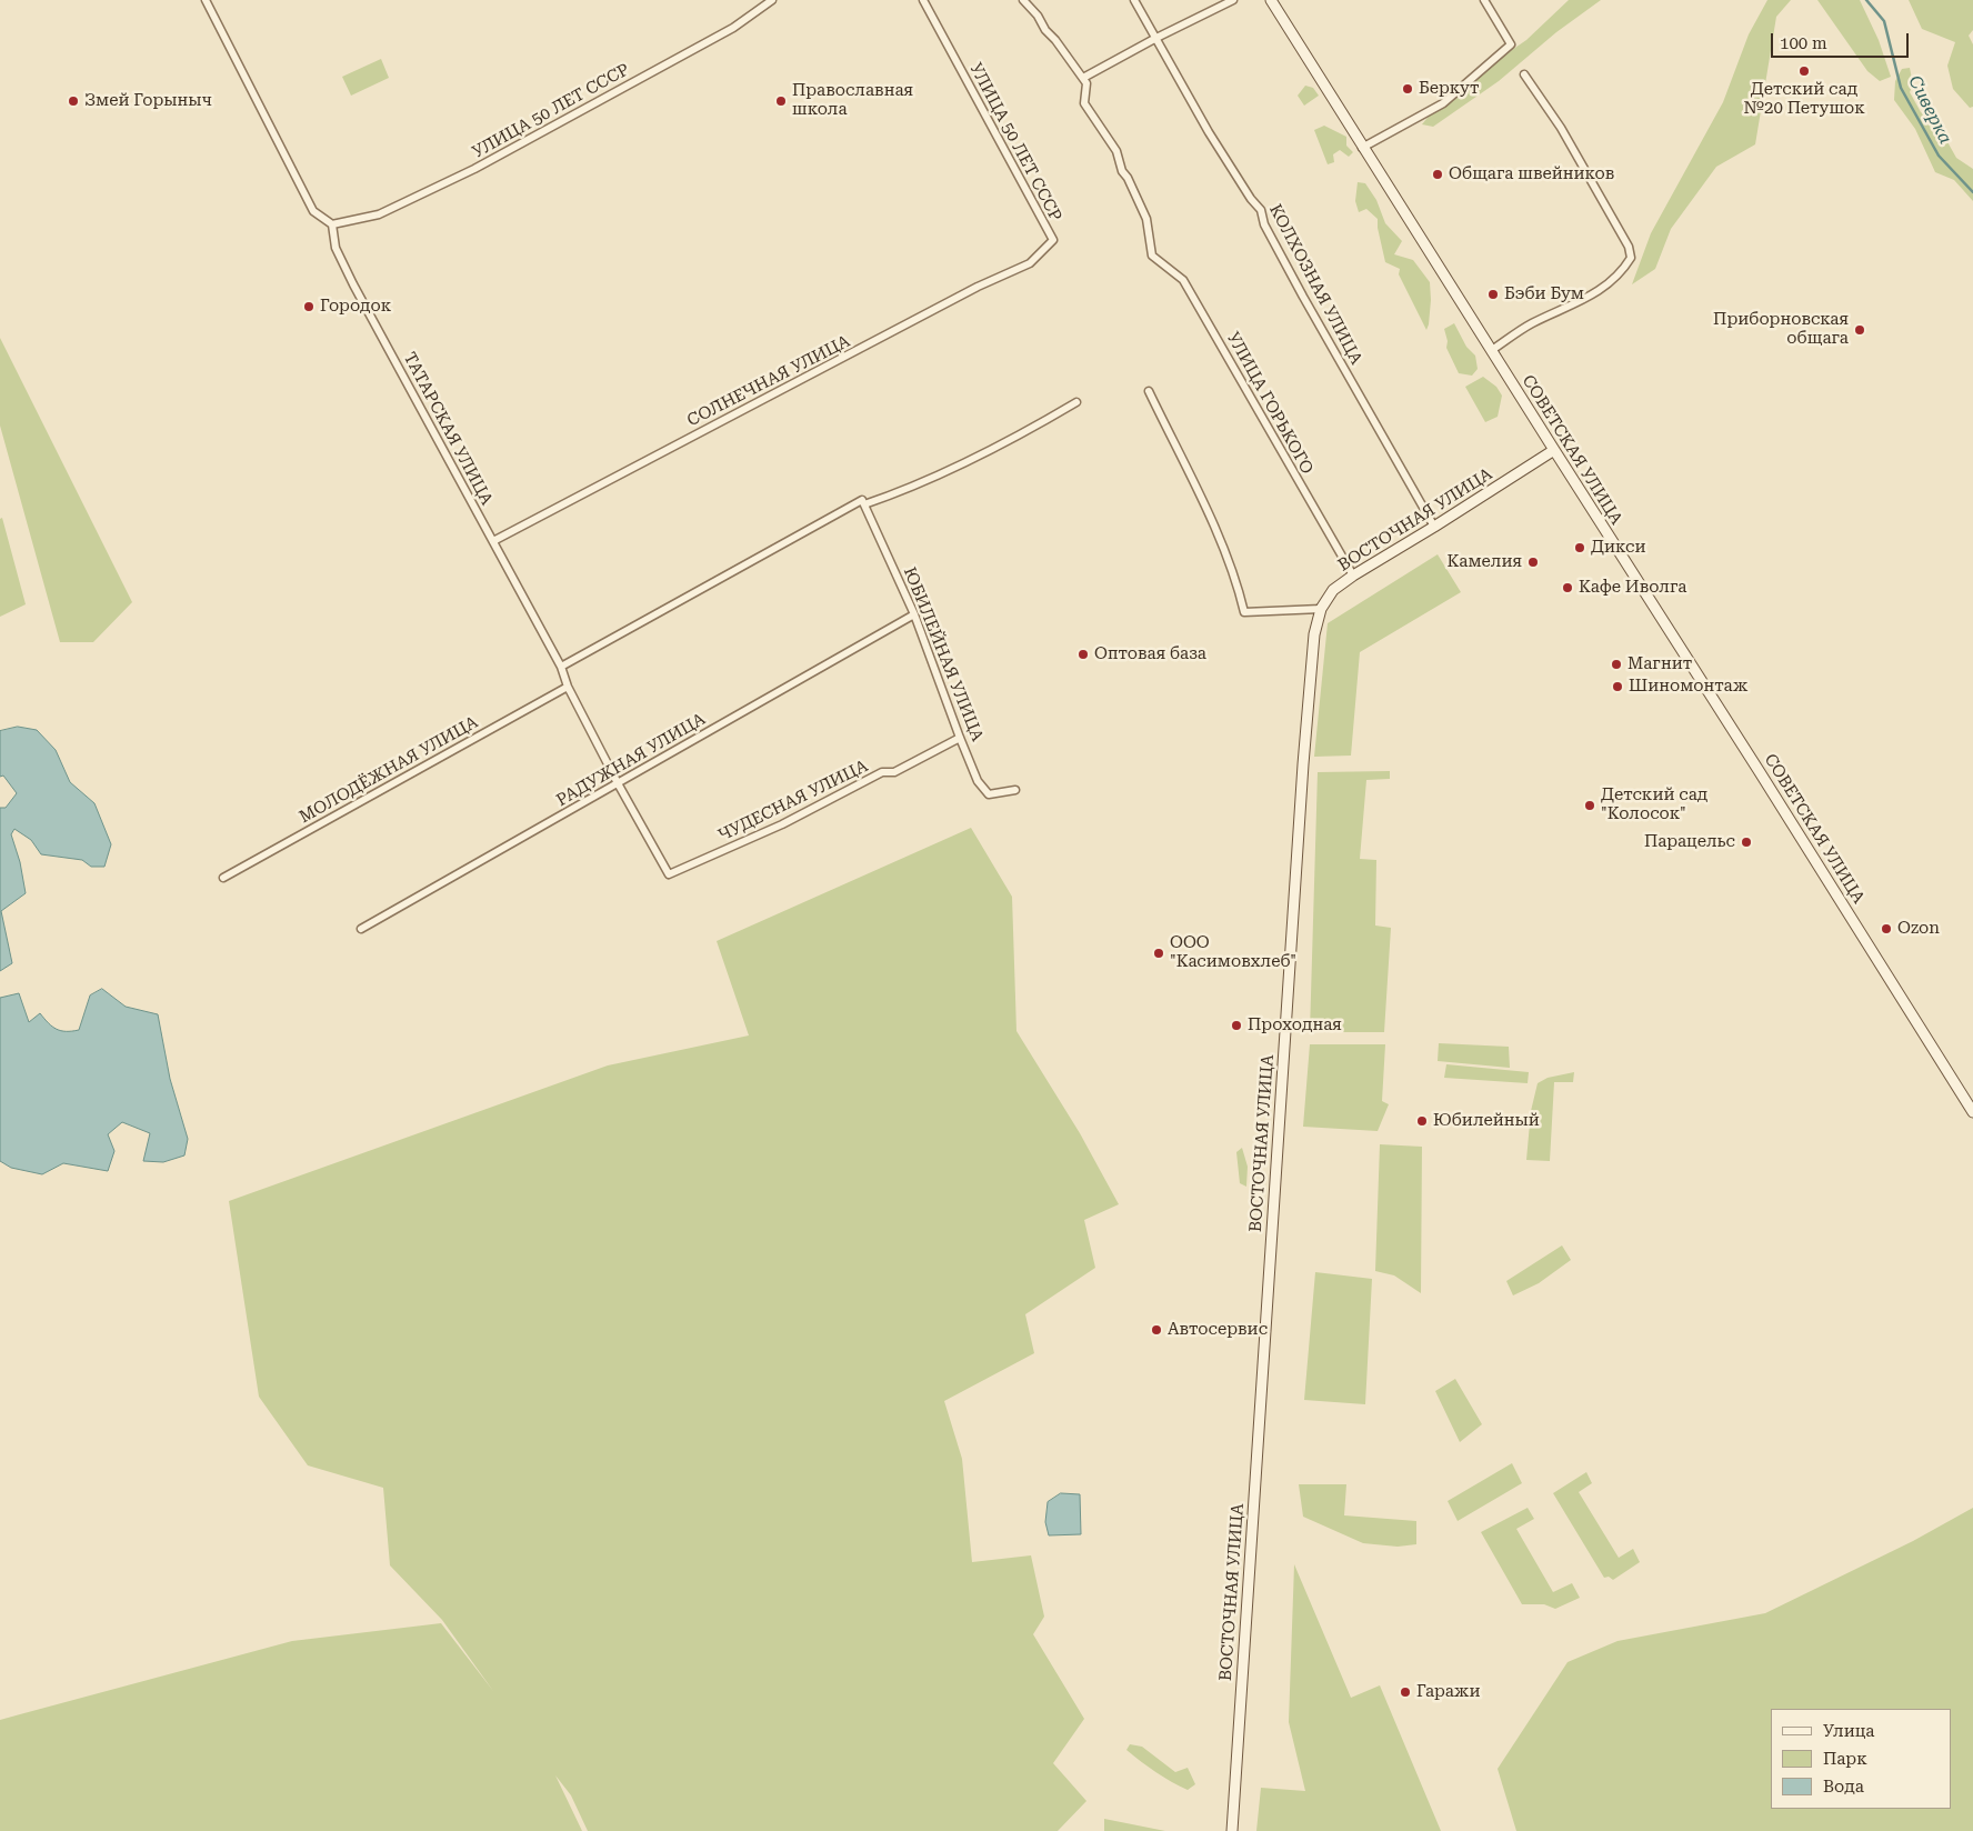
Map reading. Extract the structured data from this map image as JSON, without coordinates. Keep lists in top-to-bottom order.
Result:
{
  "streets": {
    "main road": ["СОВЕТСКАЯ УЛИЦА", "ВОСТОЧНАЯ УЛИЦА"],
    "street": [
      "УЛИЦА 50 ЛЕТ СССР",
      "КОЛХОЗНАЯ УЛИЦА",
      "СОЛНЕЧНАЯ УЛИЦА",
      "УЛИЦА ГОРЬКОГО",
      "ТАТАРСКАЯ УЛИЦА",
      "ЮБИЛЕЙНАЯ УЛИЦА",
      "РАДУЖНАЯ УЛИЦА",
      "МОЛОДЁЖНАЯ УЛИЦА",
      "ЧУДЕСНАЯ УЛИЦА"
    ]
  },
  "crossings": [
    ["УЛИЦА 50 ЛЕТ СССР", "СОЛНЕЧНАЯ УЛИЦА"],
    ["УЛИЦА 50 ЛЕТ СССР", "ТАТАРСКАЯ УЛИЦА"],
    ["КОЛХОЗНАЯ УЛИЦА", "ВОСТОЧНАЯ УЛИЦА"],
    ["СОЛНЕЧНАЯ УЛИЦА", "ТАТАРСКАЯ УЛИЦА"],
    ["УЛИЦА ГОРЬКОГО", "ВОСТОЧНАЯ УЛИЦА"],
    ["ТАТАРСКАЯ УЛИЦА", "РАДУЖНАЯ УЛИЦА"],
    ["ТАТАРСКАЯ УЛИЦА", "МОЛОДЁЖНАЯ УЛИЦА"],
    ["ТАТАРСКАЯ УЛИЦА", "ЧУДЕСНАЯ УЛИЦА"],
    ["СОВЕТСКАЯ УЛИЦА", "ВОСТОЧНАЯ УЛИЦА"],
    ["ЮБИЛЕЙНАЯ УЛИЦА", "РАДУЖНАЯ УЛИЦА"],
    ["ЮБИЛЕЙНАЯ УЛИЦА", "ЧУДЕСНАЯ УЛИЦА"]
  ],
  "water": ["Сиверка"],
  "places": [
    "Детский сад №20 Петушок",
    "Беркут",
    "Змей Горыныч",
    "Православная школа",
    "Общага швейников",
    "Бэби Бум",
    "Городок",
    "Приборновская общага",
    "Дикси",
    "Камелия",
    "Кафе Иволга",
    "Оптовая база",
    "Магнит",
    "Шиномонтаж",
    "Детский сад \"Колосок\"",
    "Парацельс",
    "Ozon",
    "ООО \"Касимовхлеб\"",
    "Проходная",
    "Юбилейный",
    "Автосервис",
    "Гаражи"
  ],
  "legend": ["Улица", "Парк", "Вода"],
  "scale_bar": "100 m"
}
